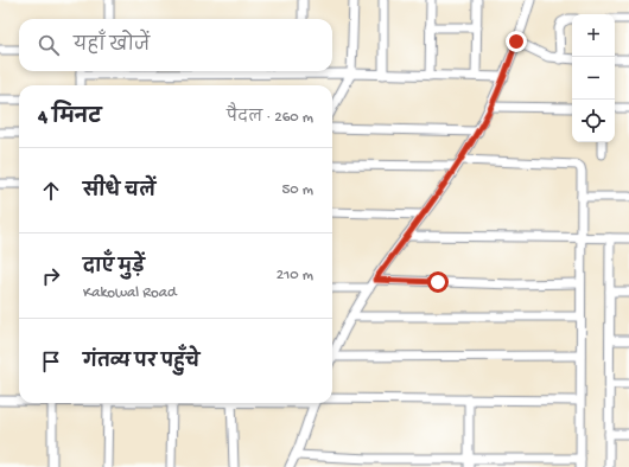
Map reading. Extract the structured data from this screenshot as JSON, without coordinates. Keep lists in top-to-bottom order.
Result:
{
  "page": {
    "map_buttons": ["+", "−"],
    "search": "यहाँ खोजें",
    "heading": ["4 मिनट", "पैदल · 260 m"],
    "list": [
      ["सीधे चलें", "50 m"],
      ["दाएँ मुड़ें", "Kakowal Road", "210 m"],
      "गंतव्य पर पहुँचे"
    ]
  }
}
